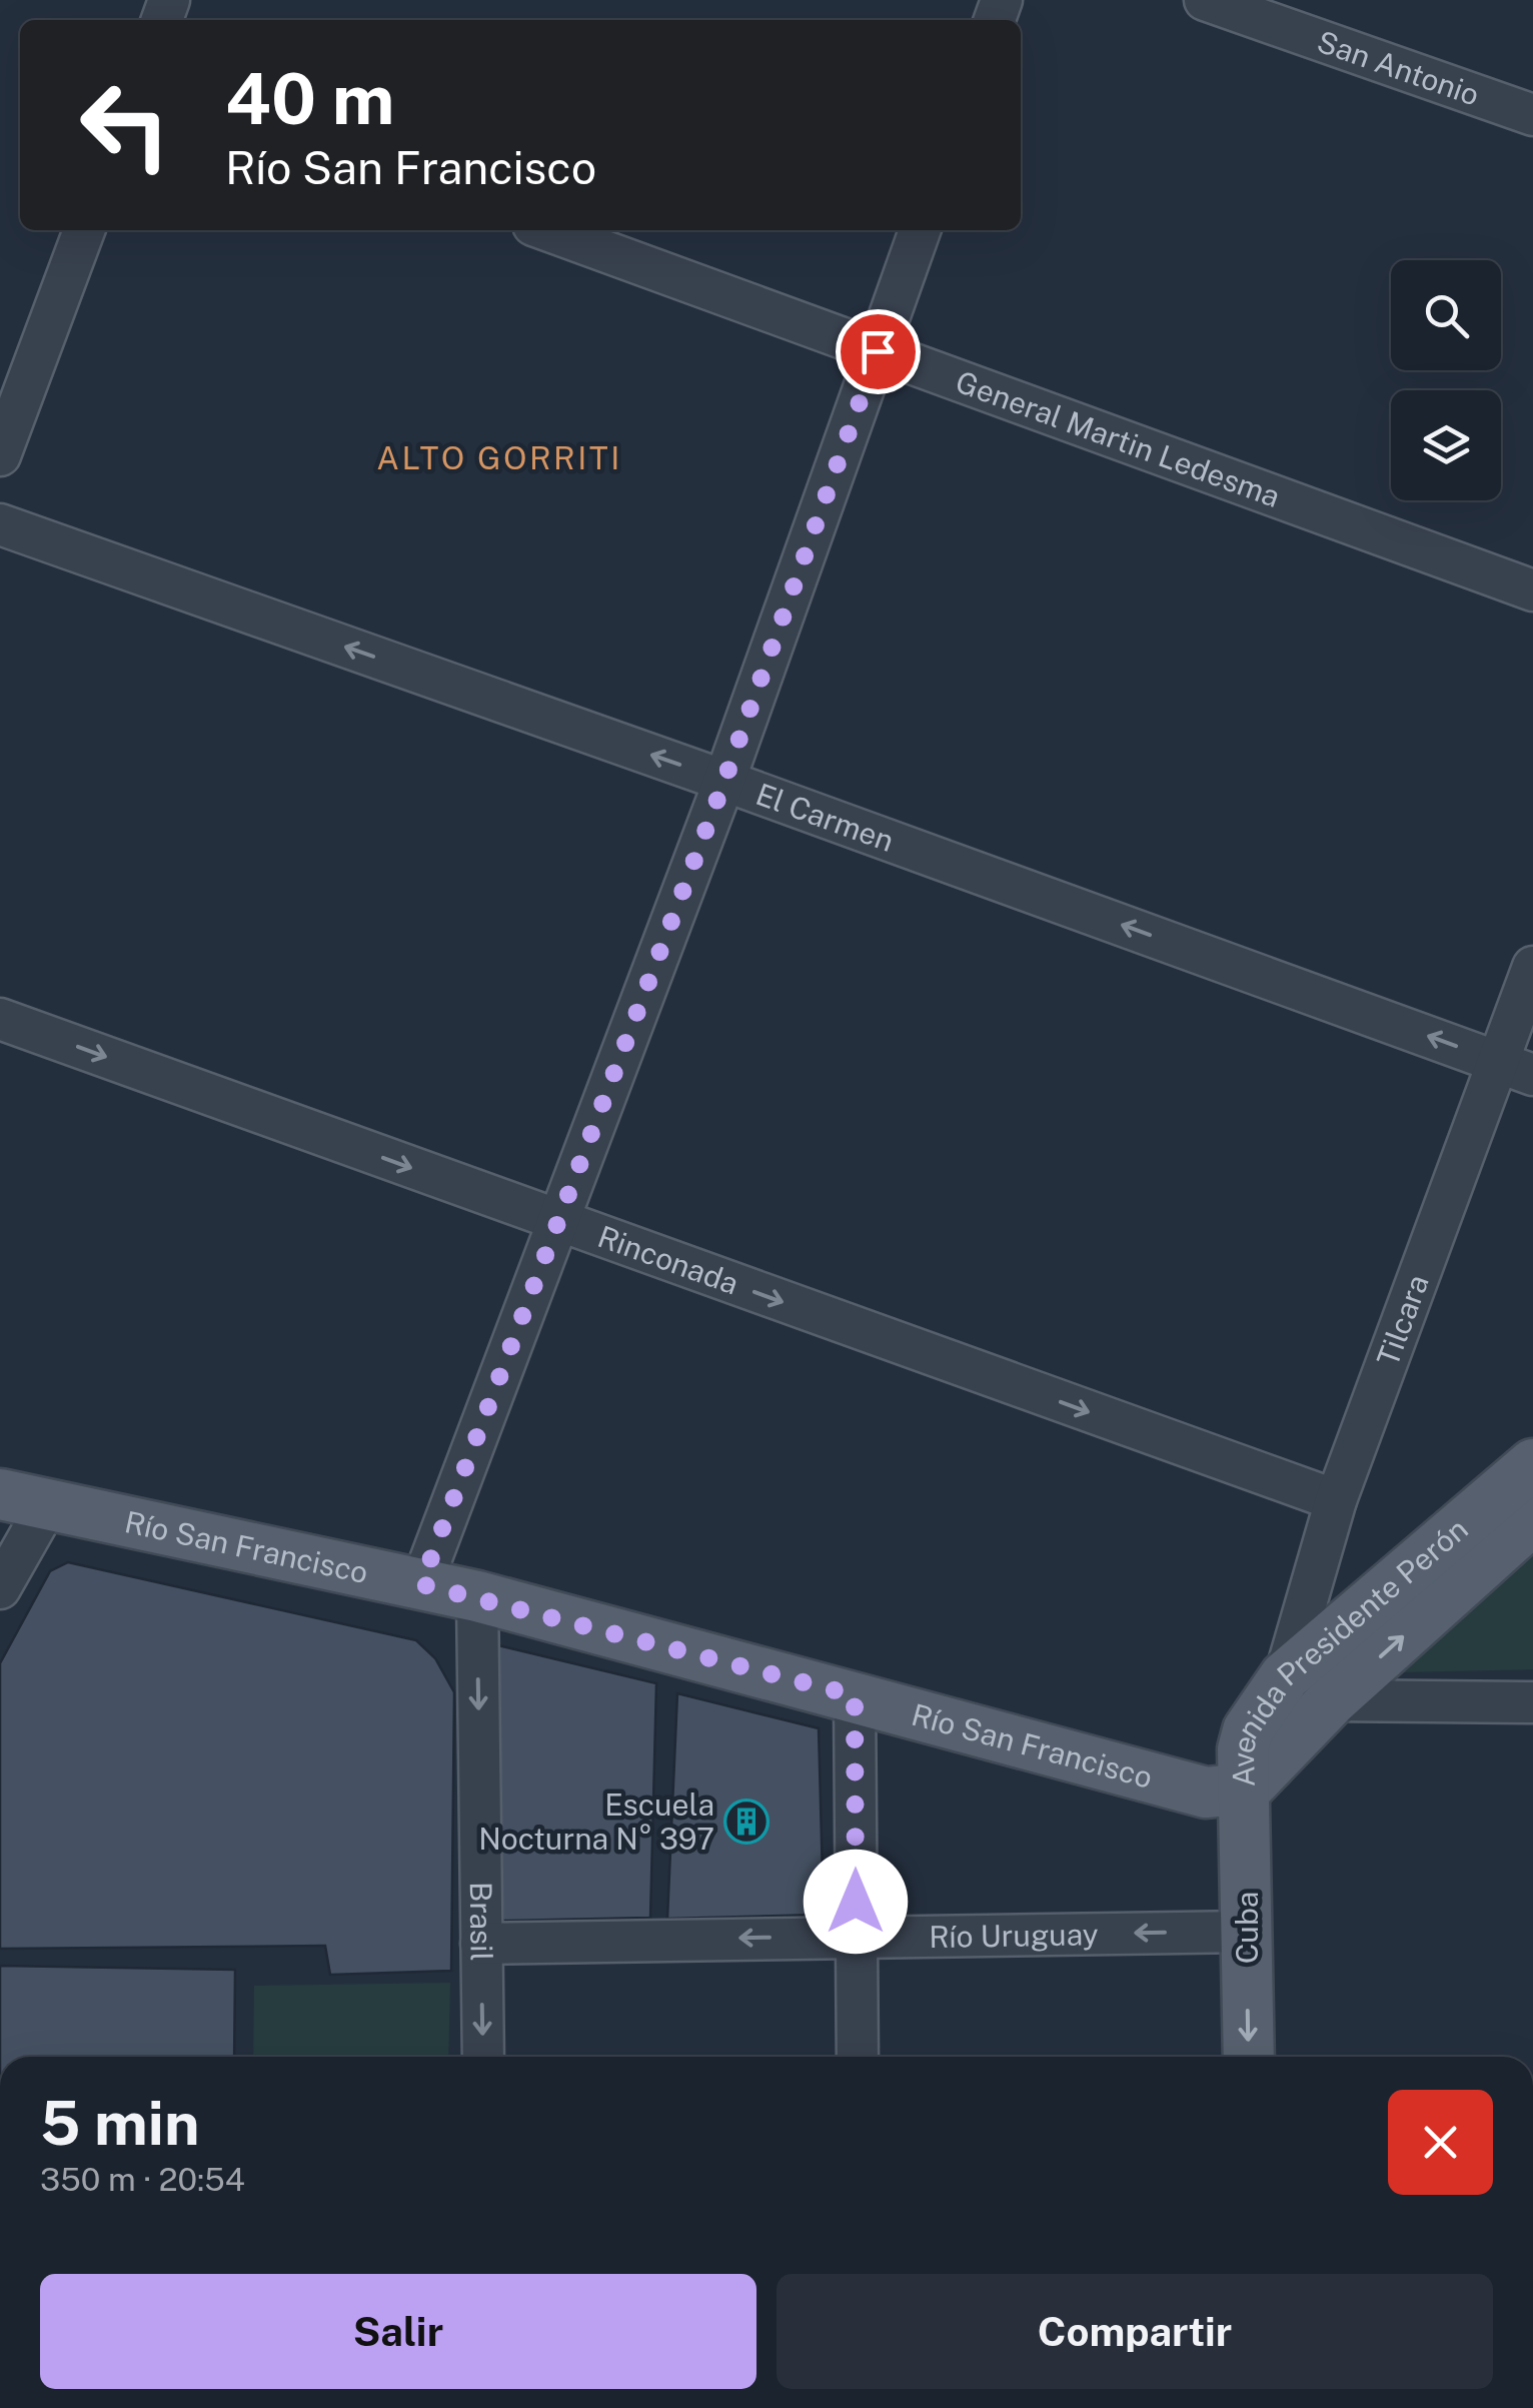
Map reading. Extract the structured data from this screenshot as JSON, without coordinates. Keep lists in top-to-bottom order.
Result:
{
  "streets": {
    "main road": ["Río San Francisco", "Avenida Presidente Perón", "Cuba"],
    "street": [
      "San Antonio",
      "General Martin Ledesma",
      "El Carmen",
      "Rinconada",
      "Tilcara",
      "Brasil",
      "Río Uruguay"
    ]
  },
  "crossings": [
    ["El Carmen", "Tilcara"],
    ["Rinconada", "Tilcara"],
    ["Tilcara", "Avenida Presidente Perón"],
    ["Río San Francisco", "Avenida Presidente Perón"],
    ["Río San Francisco", "Brasil"],
    ["Río San Francisco", "Cuba"],
    ["Avenida Presidente Perón", "Cuba"],
    ["Brasil", "Río Uruguay"],
    ["Cuba", "Río Uruguay"]
  ],
  "one_way": [
    "El Carmen",
    "Rinconada",
    "Brasil",
    "Cuba",
    "Río Uruguay"
  ],
  "districts": ["ALTO GORRITI"],
  "places": {
    "building": ["Escuela Nocturna N° 397"]
  },
  "page": {
    "turn": ["40 m", "Río San Francisco"],
    "heading": ["5 min", "350 m · 20:54"],
    "buttons": ["Salir", "Compartir"]
  }
}
